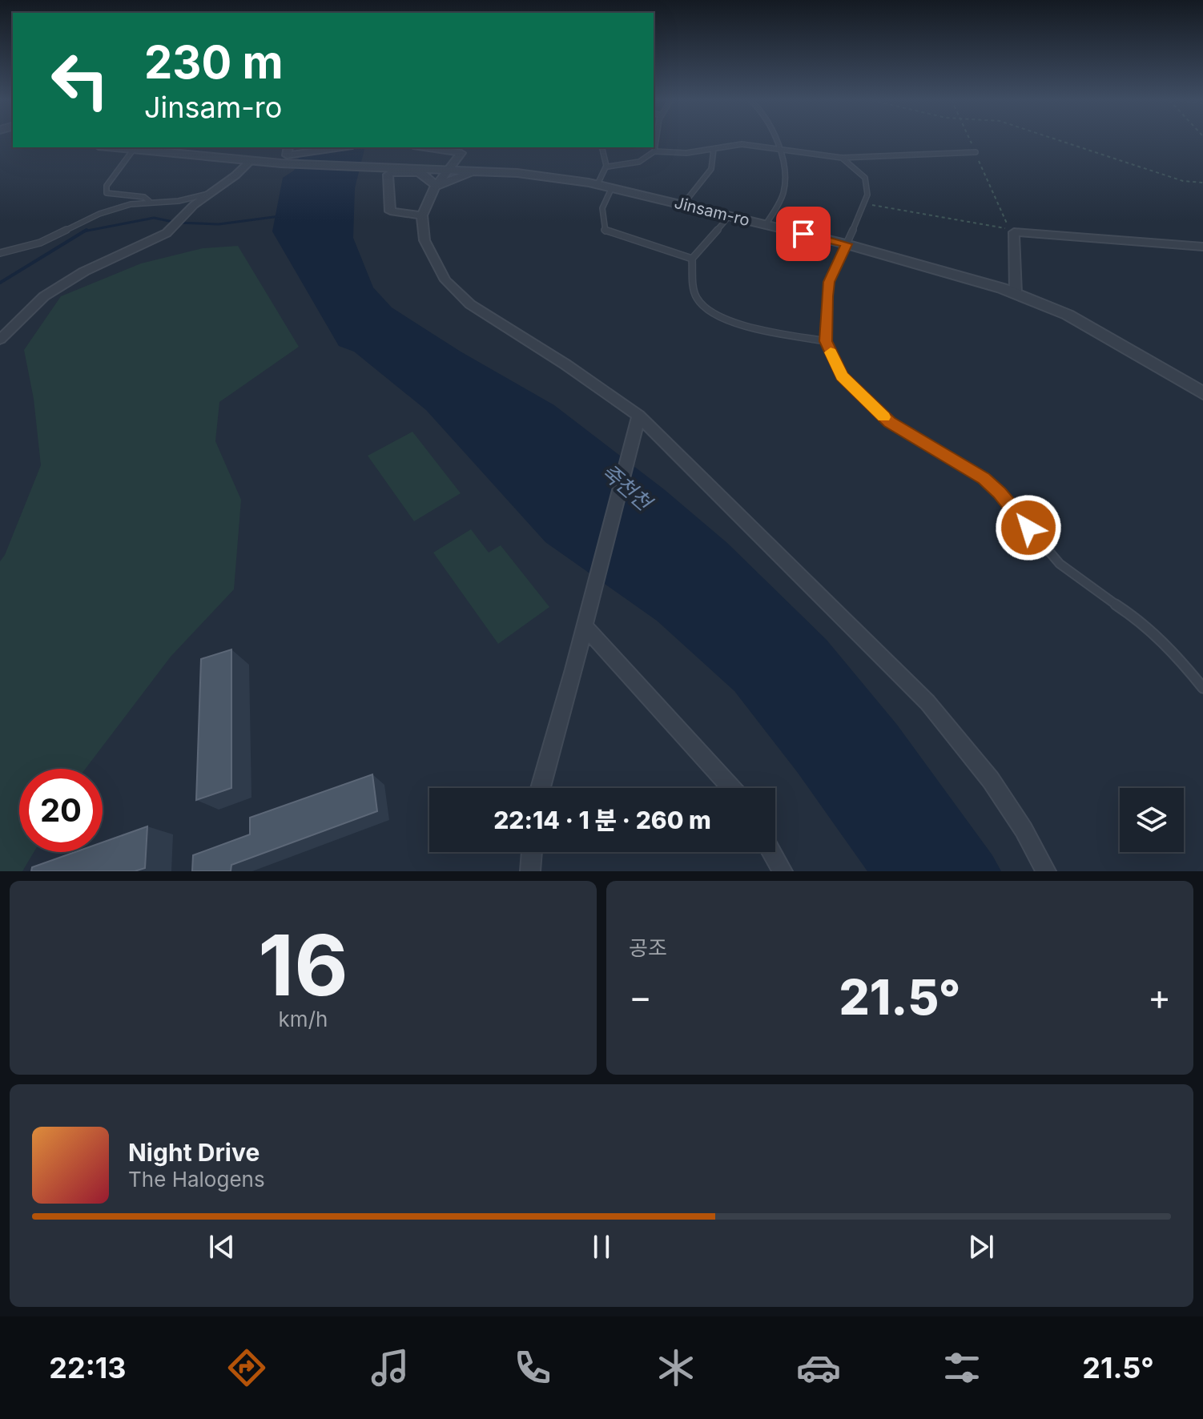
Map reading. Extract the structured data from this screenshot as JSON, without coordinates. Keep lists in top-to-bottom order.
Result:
{
  "streets": {
    "street": ["Jinsam-ro"]
  },
  "water": ["죽천천"],
  "page": {
    "turn": ["230 m", "Jinsam-ro"],
    "limit": "20",
    "trip": "22:14 · 1 분 · 260 m",
    "tile": [
      ["16", "km/h"],
      "공조"
    ],
    "heat": ["−", "21.5°", "+"],
    "song": ["Night Drive", "The Halogens"],
    "tabs": ["22:13", "21.5°"]
  }
}
